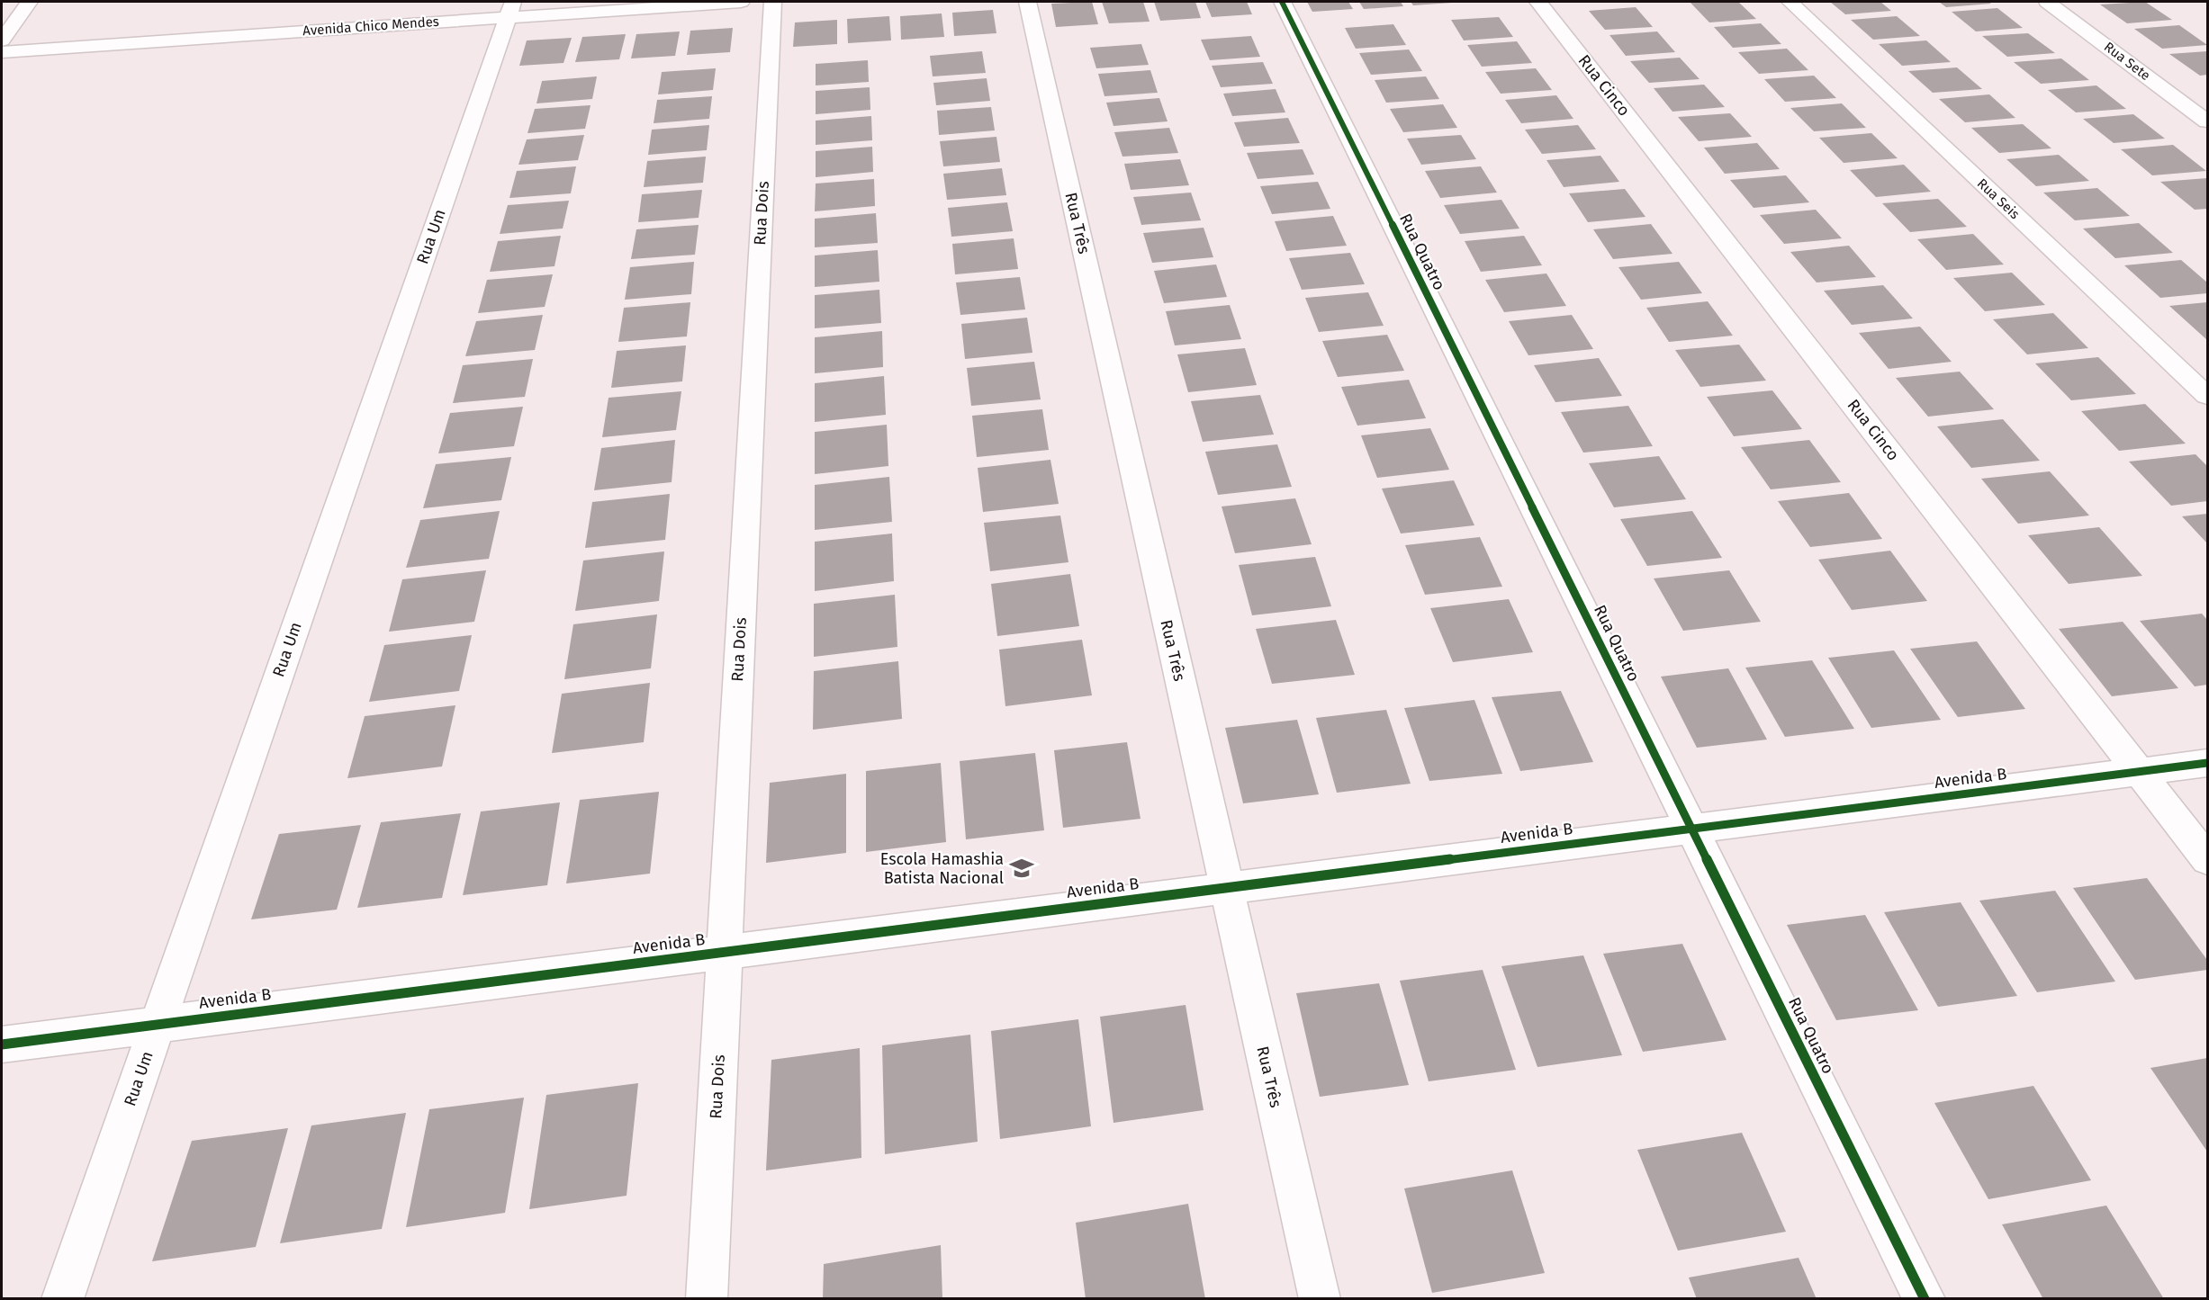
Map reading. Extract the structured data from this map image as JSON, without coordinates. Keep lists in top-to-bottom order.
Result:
{
  "streets": {
    "street": [
      "Avenida Chico Mendes",
      "Rua Sete",
      "Rua Cinco",
      "Rua Seis",
      "Rua Dois",
      "Rua Três",
      "Rua Um",
      "Rua Quatro",
      "Avenida B"
    ]
  },
  "crossings": [
    ["Avenida Chico Mendes", "Rua Um"],
    ["Rua Cinco", "Avenida B"],
    ["Rua Dois", "Avenida B"],
    ["Rua Três", "Avenida B"],
    ["Rua Um", "Avenida B"],
    ["Rua Quatro", "Avenida B"]
  ],
  "places": {
    "school or university": ["Escola Hamashia Batista Nacional"]
  }
}
